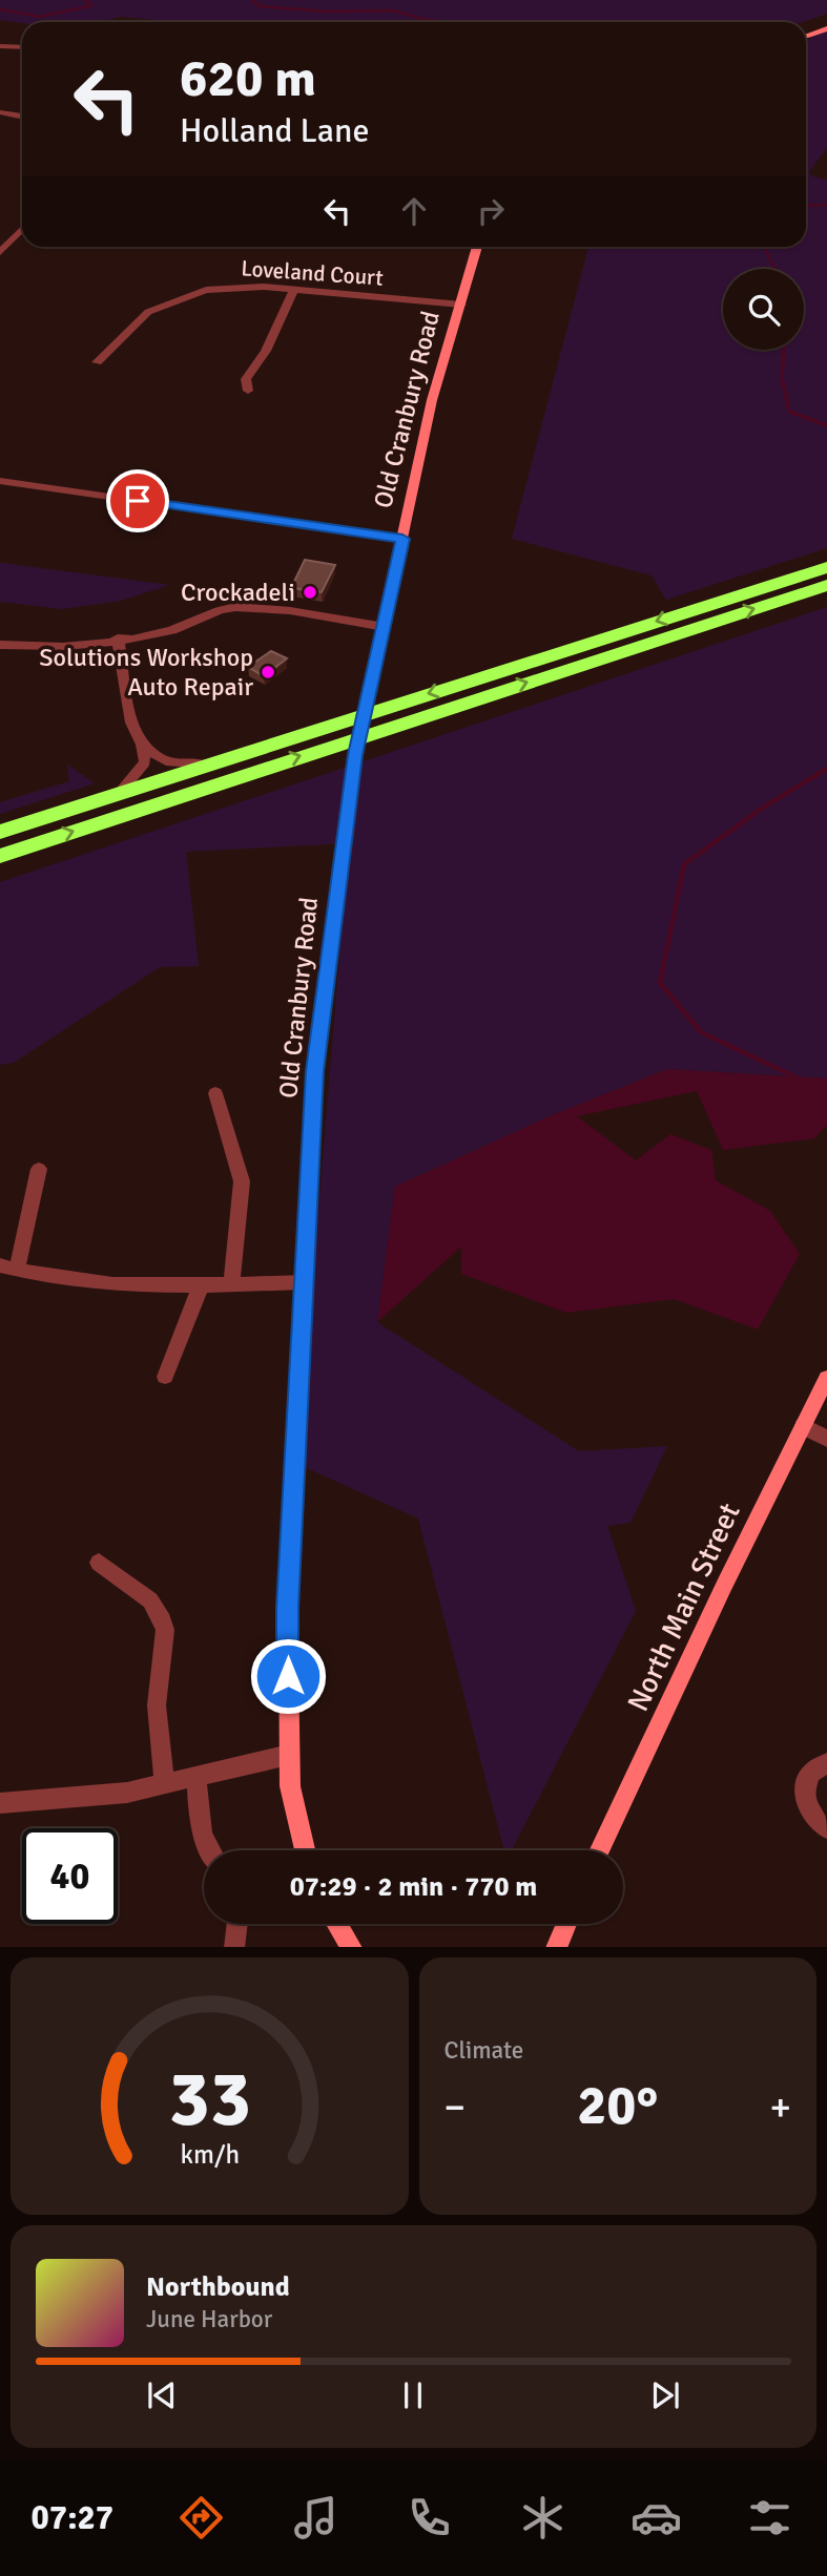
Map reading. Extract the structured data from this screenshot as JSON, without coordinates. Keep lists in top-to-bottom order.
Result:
{
  "streets": {
    "street": ["Loveland Court", "Old Cranbury Road", "North Main Street"]
  },
  "crossings": [
    ["Loveland Court", "Old Cranbury Road"]
  ],
  "places": ["Crockadeli", "Solutions Workshop Auto Repair"],
  "page": {
    "turn": ["620 m", "Holland Lane"],
    "limit": "40",
    "trip": "07:29 · 2 min · 770 m",
    "tile": "Climate",
    "heat": ["−", "20°", "+"],
    "song": ["Northbound", "June Harbor"],
    "tabs": "07:27",
    "gauge": ["33", "km/h"]
  }
}
